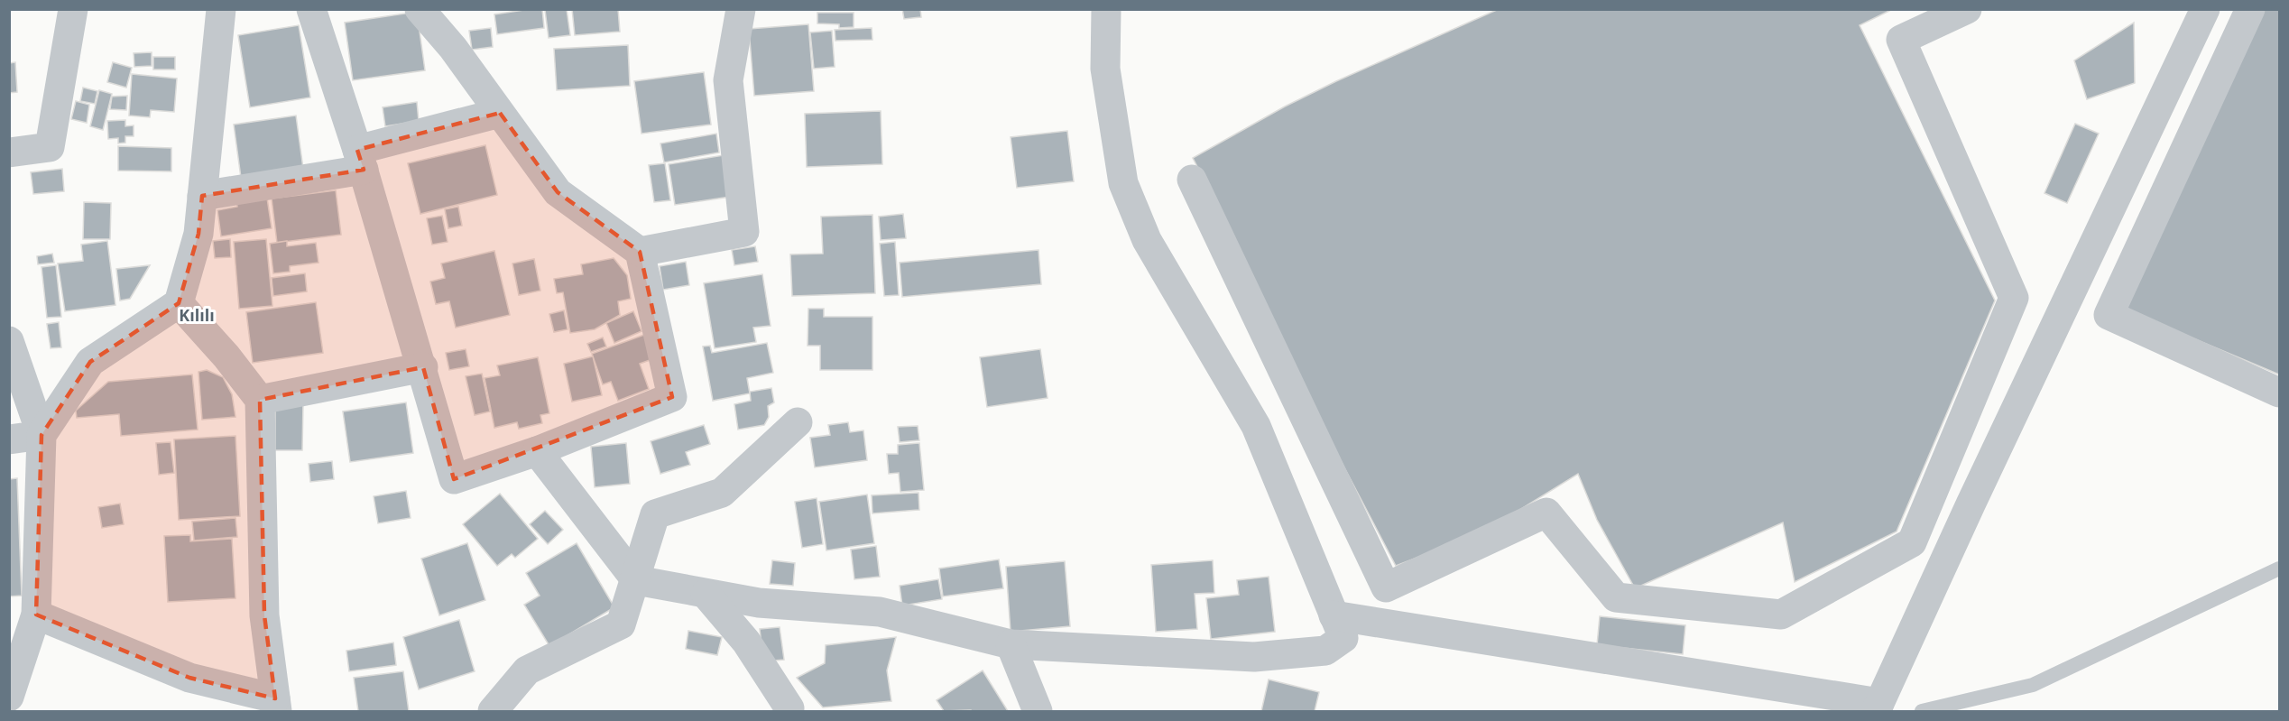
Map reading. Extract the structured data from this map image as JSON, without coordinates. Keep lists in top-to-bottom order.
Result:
{
  "districts": ["Kılılı"]
}
